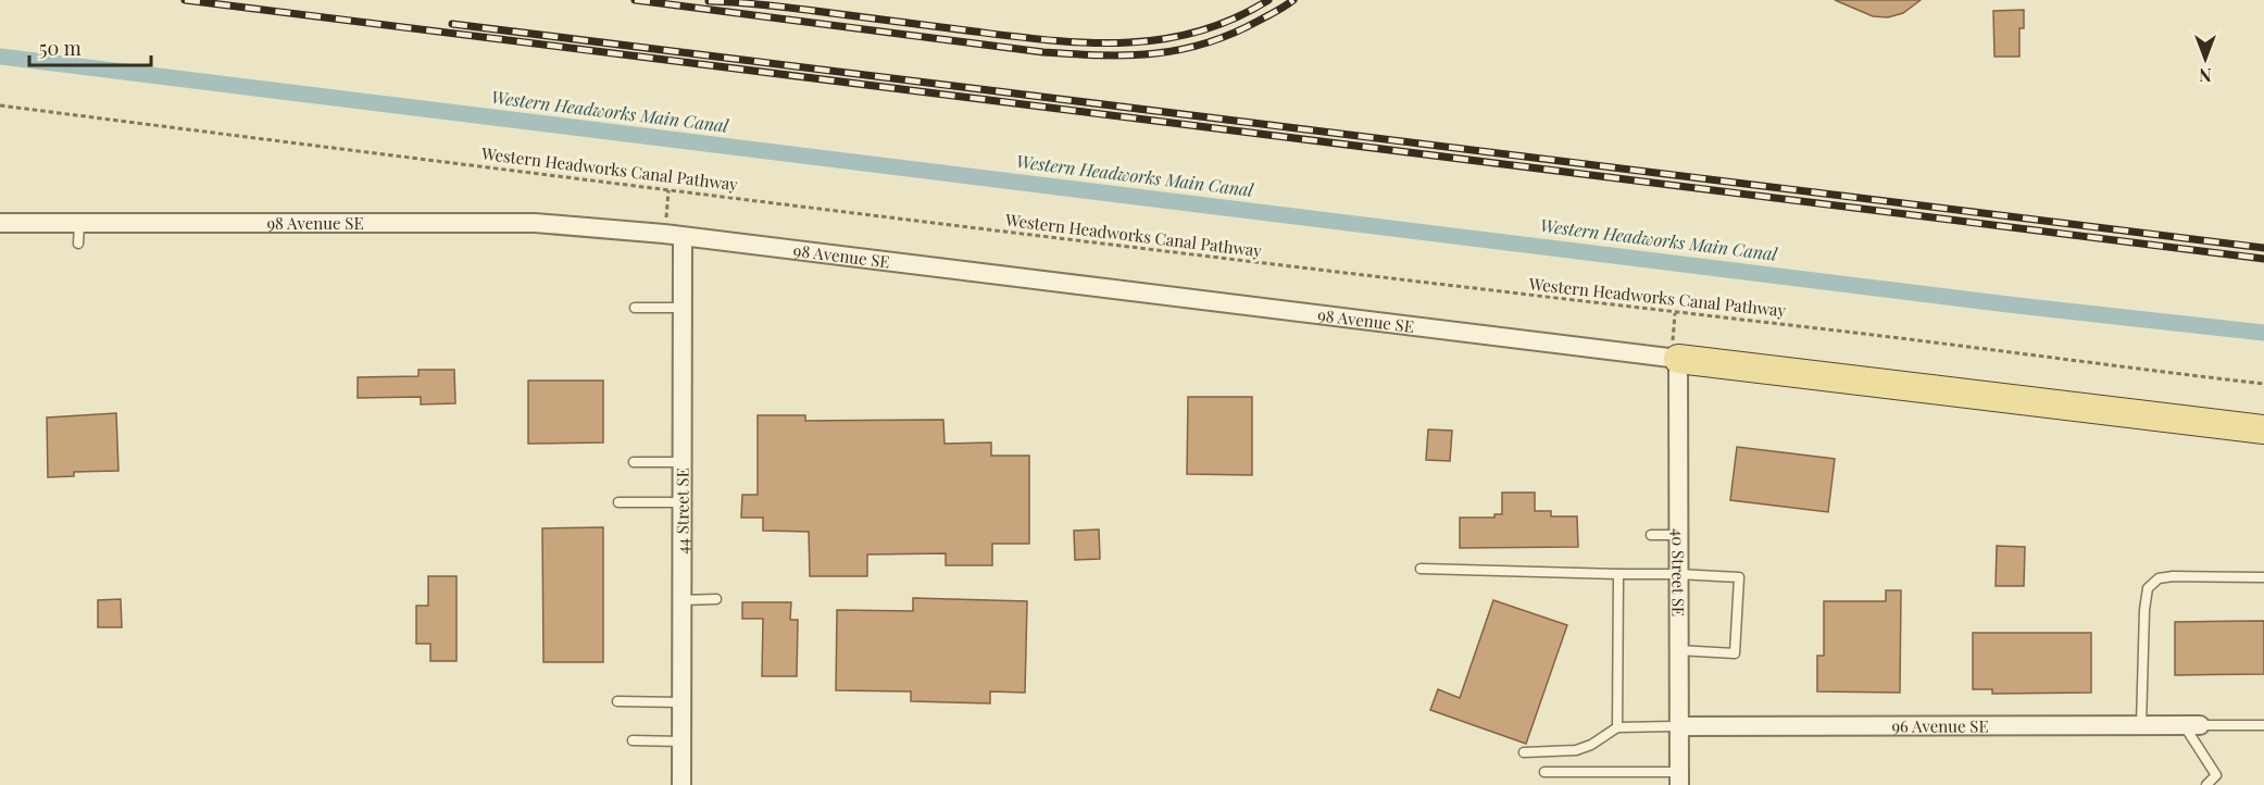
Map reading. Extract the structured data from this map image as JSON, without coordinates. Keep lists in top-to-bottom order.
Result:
{
  "streets": {
    "street": [
      "98 Avenue SE",
      "44 Street SE",
      "40 Street SE",
      "96 Avenue SE"
    ],
    "path": ["Western Headworks Canal Pathway"]
  },
  "crossings": [
    ["98 Avenue SE", "44 Street SE"],
    ["98 Avenue SE", "40 Street SE"],
    ["40 Street SE", "96 Avenue SE"]
  ],
  "water": ["Western Headworks Main Canal"],
  "scale_bar": "50 m",
  "north": "bottom"
}
